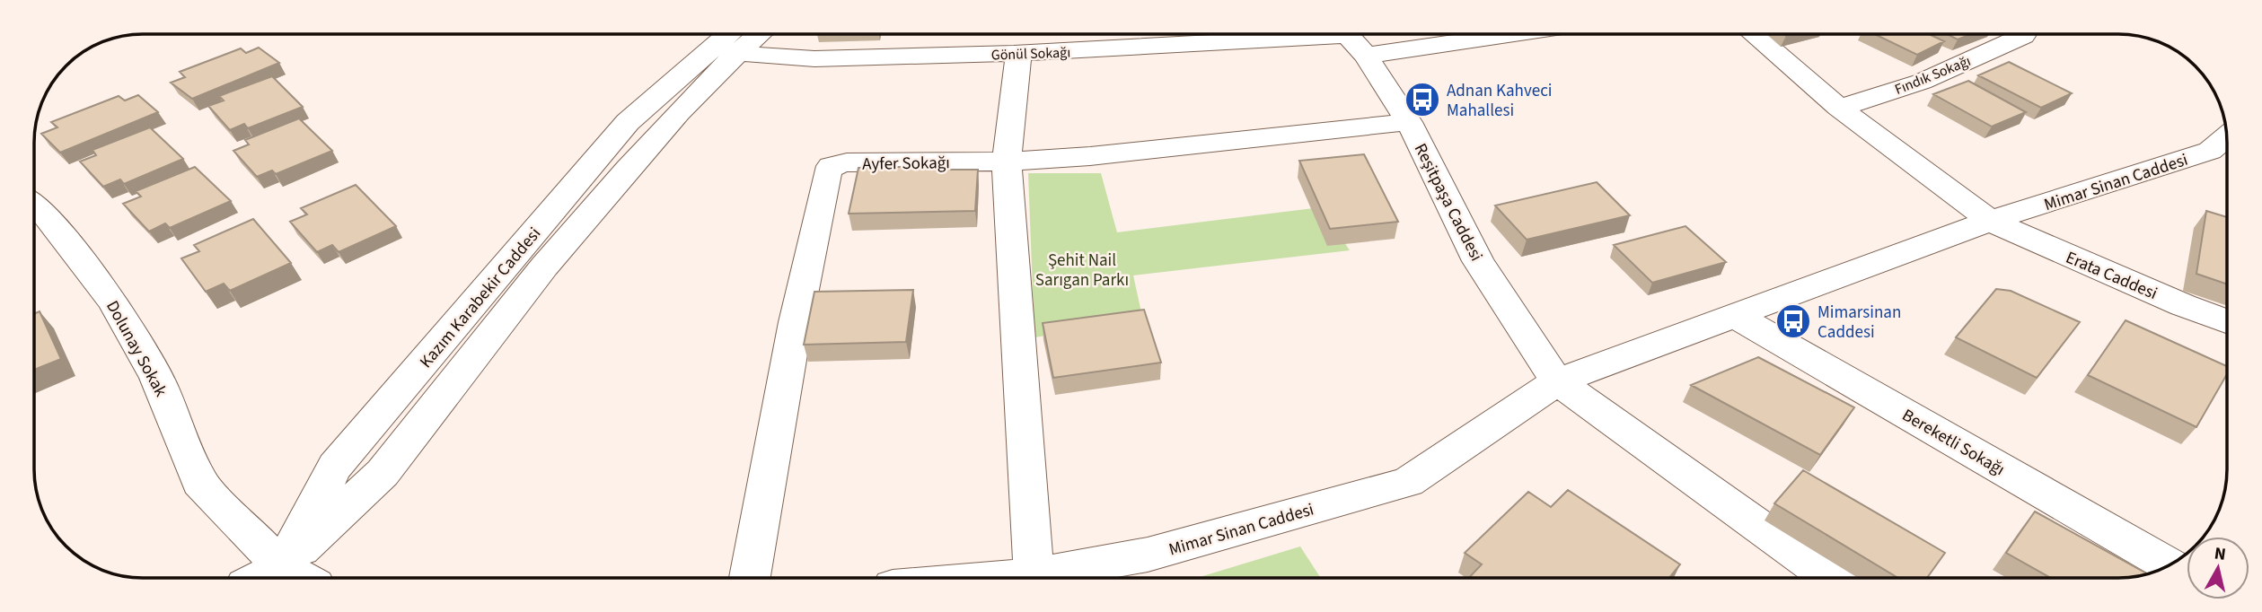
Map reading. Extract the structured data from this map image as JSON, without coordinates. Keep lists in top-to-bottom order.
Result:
{
  "streets": {
    "street": [
      "Gönül Sokağı",
      "Fındık Sokağı",
      "Ayfer Sokağı",
      "Mimar Sinan Caddesi",
      "Reşitpaşa Caddesi",
      "Erata Caddesi",
      "Dolunay Sokak",
      "Bereketli Sokağı"
    ]
  },
  "crossings": [
    ["Gönül Sokağı", "Reşitpaşa Caddesi"],
    ["Fındık Sokağı", "Erata Caddesi"],
    ["Ayfer Sokağı", "Reşitpaşa Caddesi"],
    ["Mimar Sinan Caddesi", "Reşitpaşa Caddesi"],
    ["Mimar Sinan Caddesi", "Erata Caddesi"],
    ["Mimar Sinan Caddesi", "Bereketli Sokağı"]
  ],
  "parks": ["Şehit Nail Sarıgan Parkı"],
  "places": {
    "bus stop": ["Adnan Kahveci Mahallesi", "Mimarsinan Caddesi"]
  },
  "north": "top"
}
